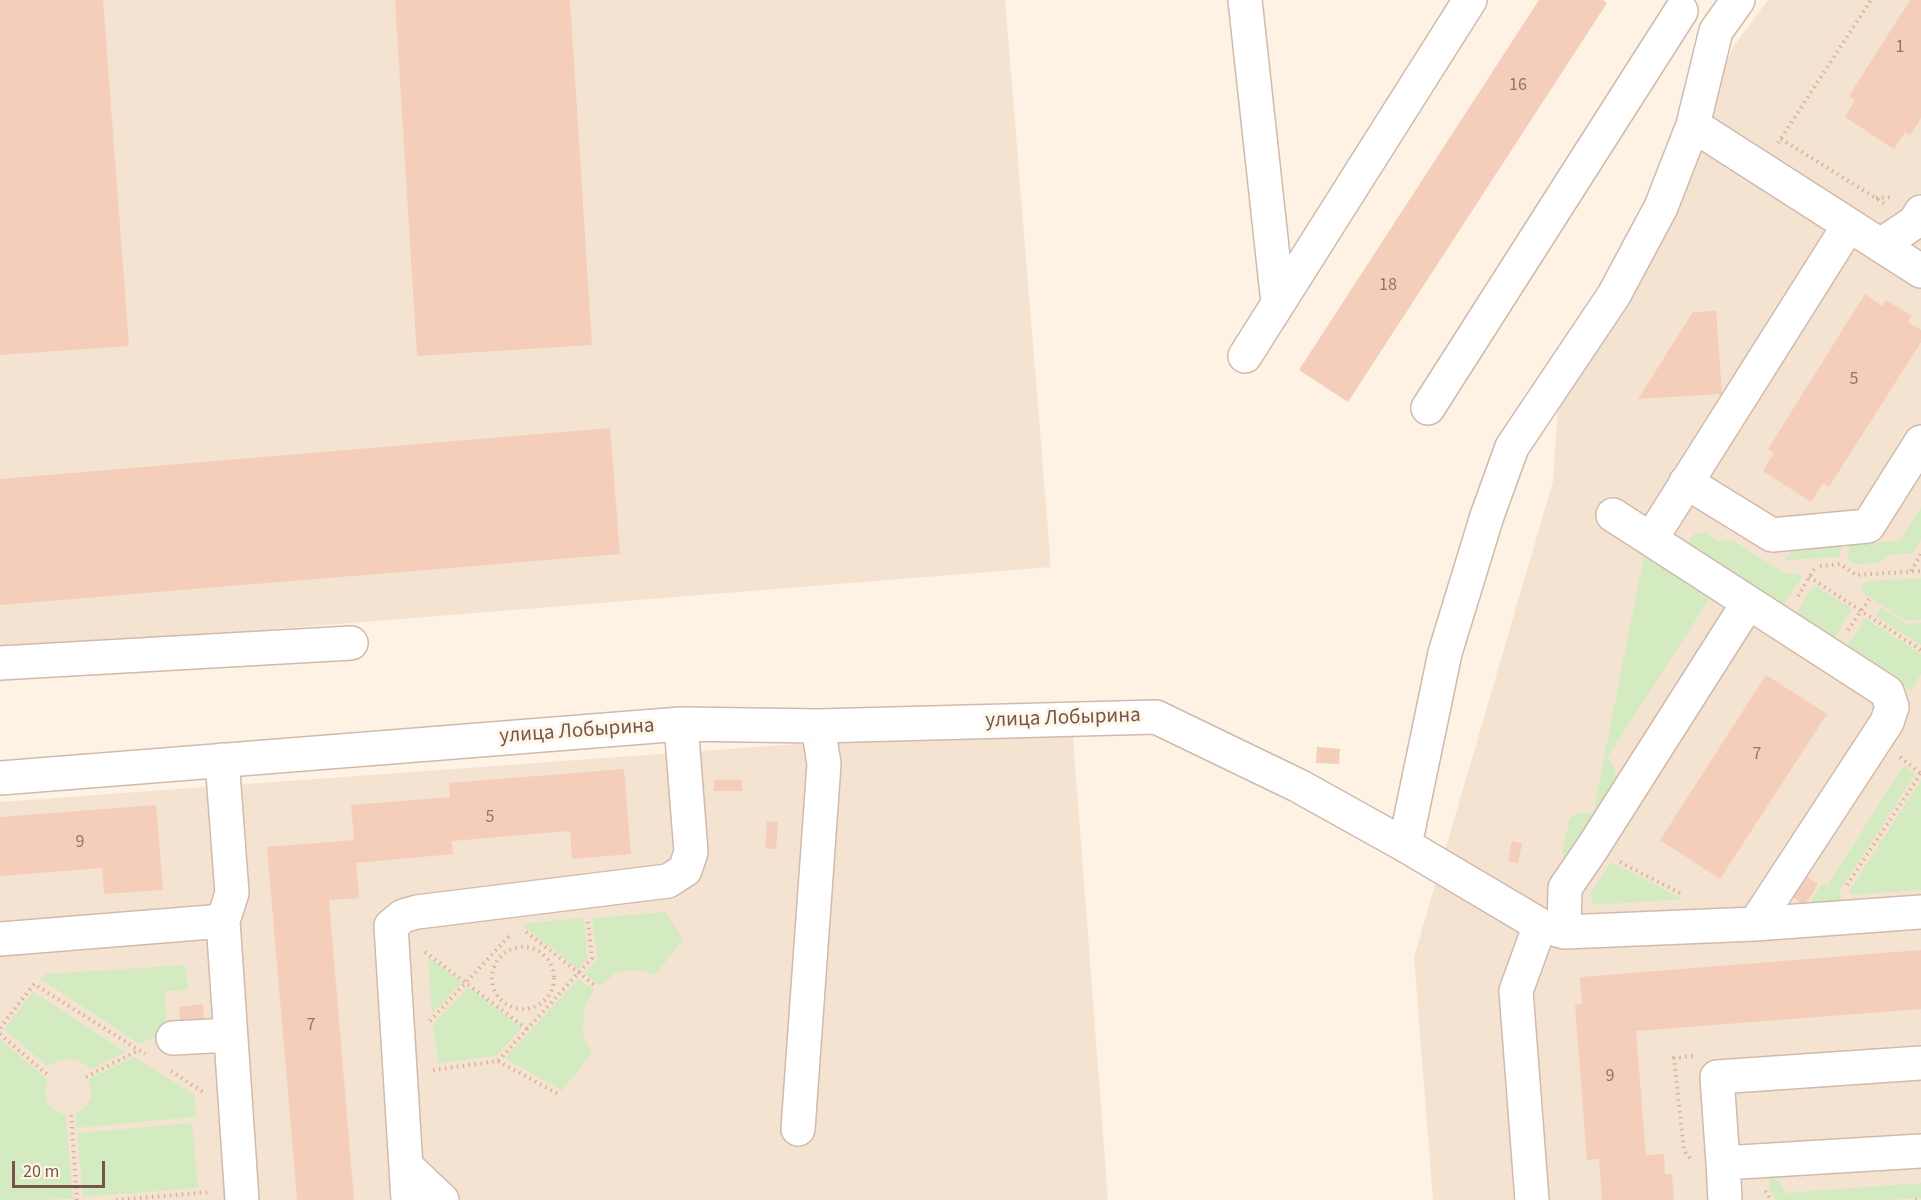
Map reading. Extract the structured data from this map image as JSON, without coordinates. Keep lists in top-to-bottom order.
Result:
{
  "streets": {
    "street": ["улица Лобырина"]
  },
  "house_numbers": [
    "1",
    "16",
    "18",
    "5",
    "7",
    "5",
    "9",
    "7",
    "9"
  ],
  "scale_bar": "20 m"
}
